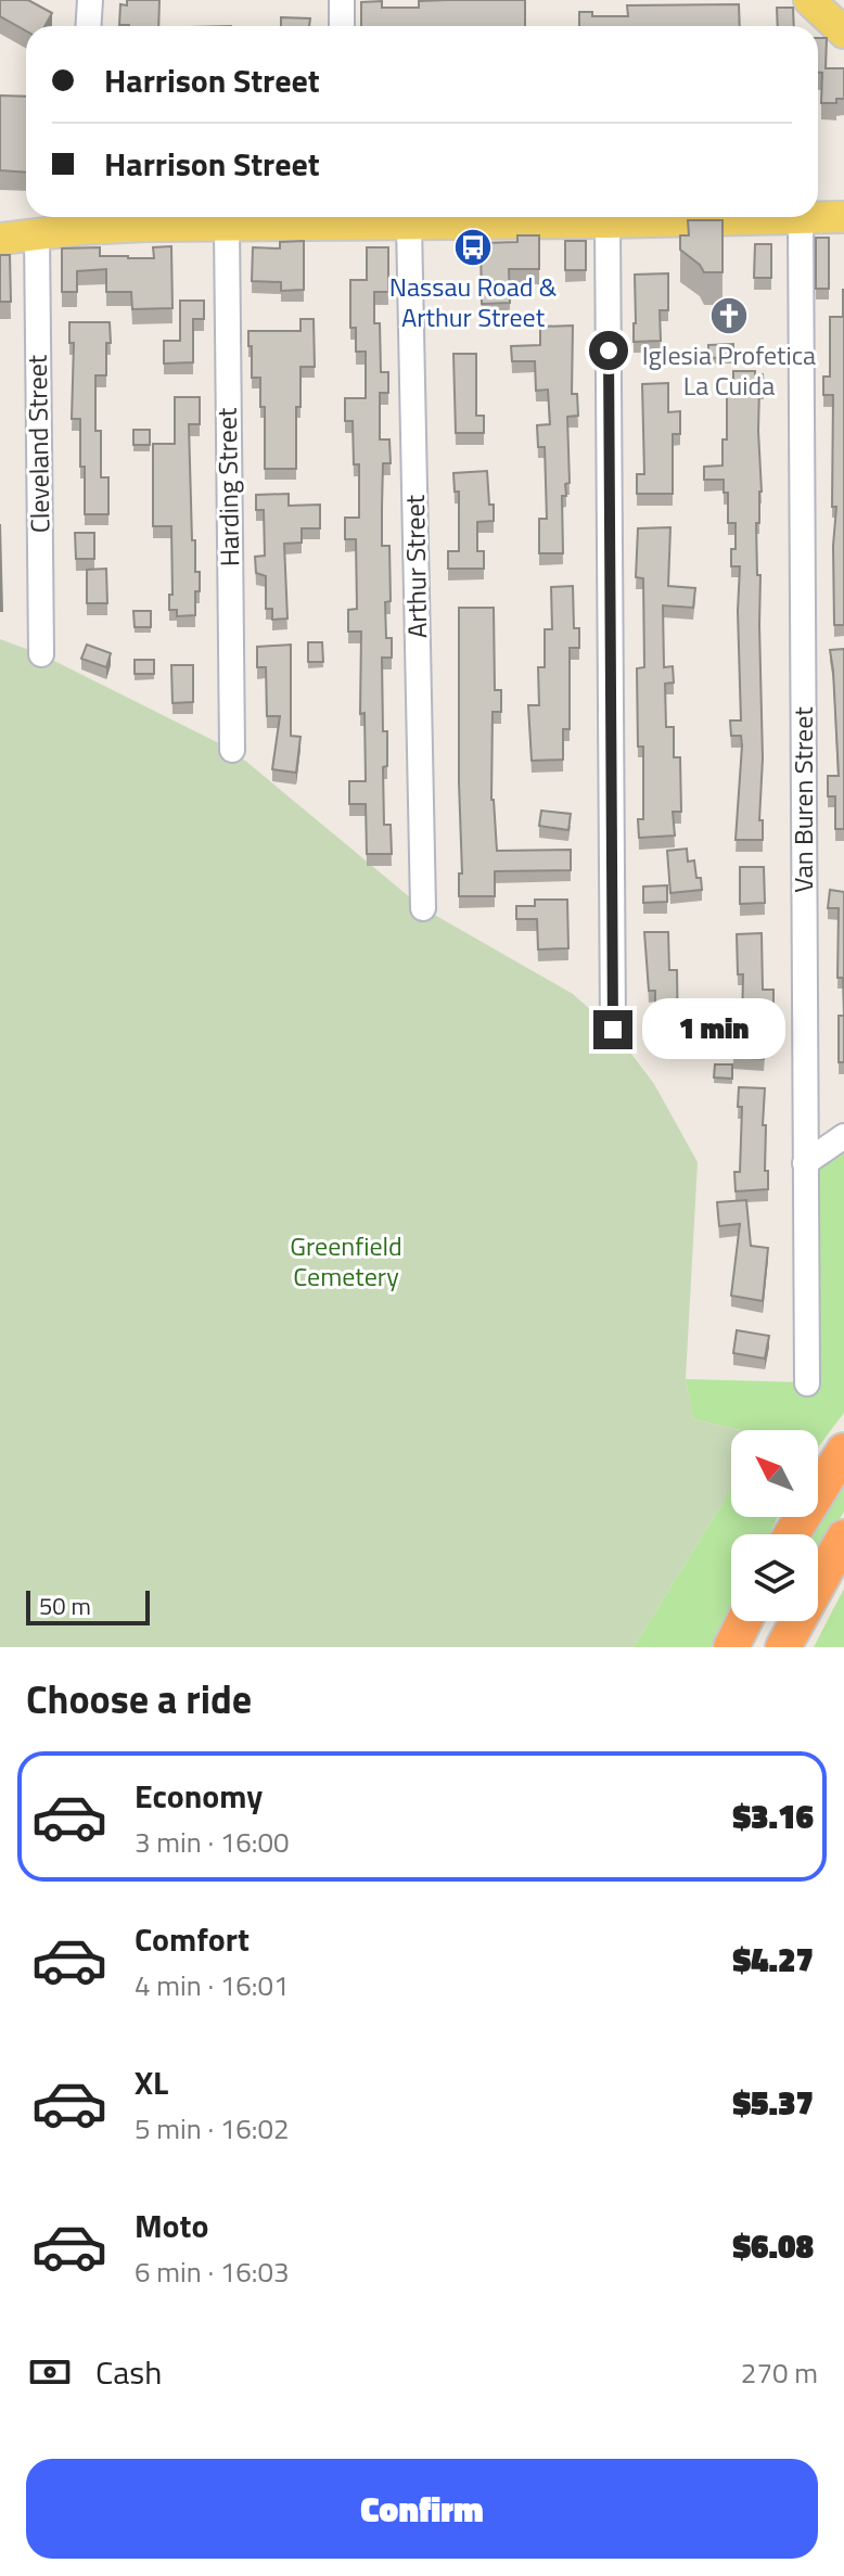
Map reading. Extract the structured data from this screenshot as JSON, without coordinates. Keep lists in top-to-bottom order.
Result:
{
  "streets": {
    "street": [
      "Cleveland Street",
      "Harding Street",
      "Arthur Street",
      "Van Buren Street"
    ]
  },
  "parks": ["Greenfield Cemetery"],
  "places": {
    "bus stop": ["Nassau Road & Arthur Street"],
    "church": ["Iglesia Profetica La Cuida"]
  },
  "scale_bar": "50 m",
  "north": "top left",
  "page": {
    "banner": ["Harrison Street", "Harrison Street"],
    "bubble": "1 min",
    "scale": "50 m",
    "heading": "Choose a ride",
    "list": [
      {
        "name": "Economy",
        "note": "3 min · 16:00",
        "value": "$3.16"
      },
      {
        "name": "Comfort",
        "note": "4 min · 16:01",
        "value": "$4.27"
      },
      {
        "name": "XL",
        "note": "5 min · 16:02",
        "value": "$5.37"
      },
      {
        "name": "Moto",
        "note": "6 min · 16:03",
        "value": "$6.08"
      }
    ],
    "pay": ["Cash", "270 m"],
    "buttons": "Confirm"
  }
}
